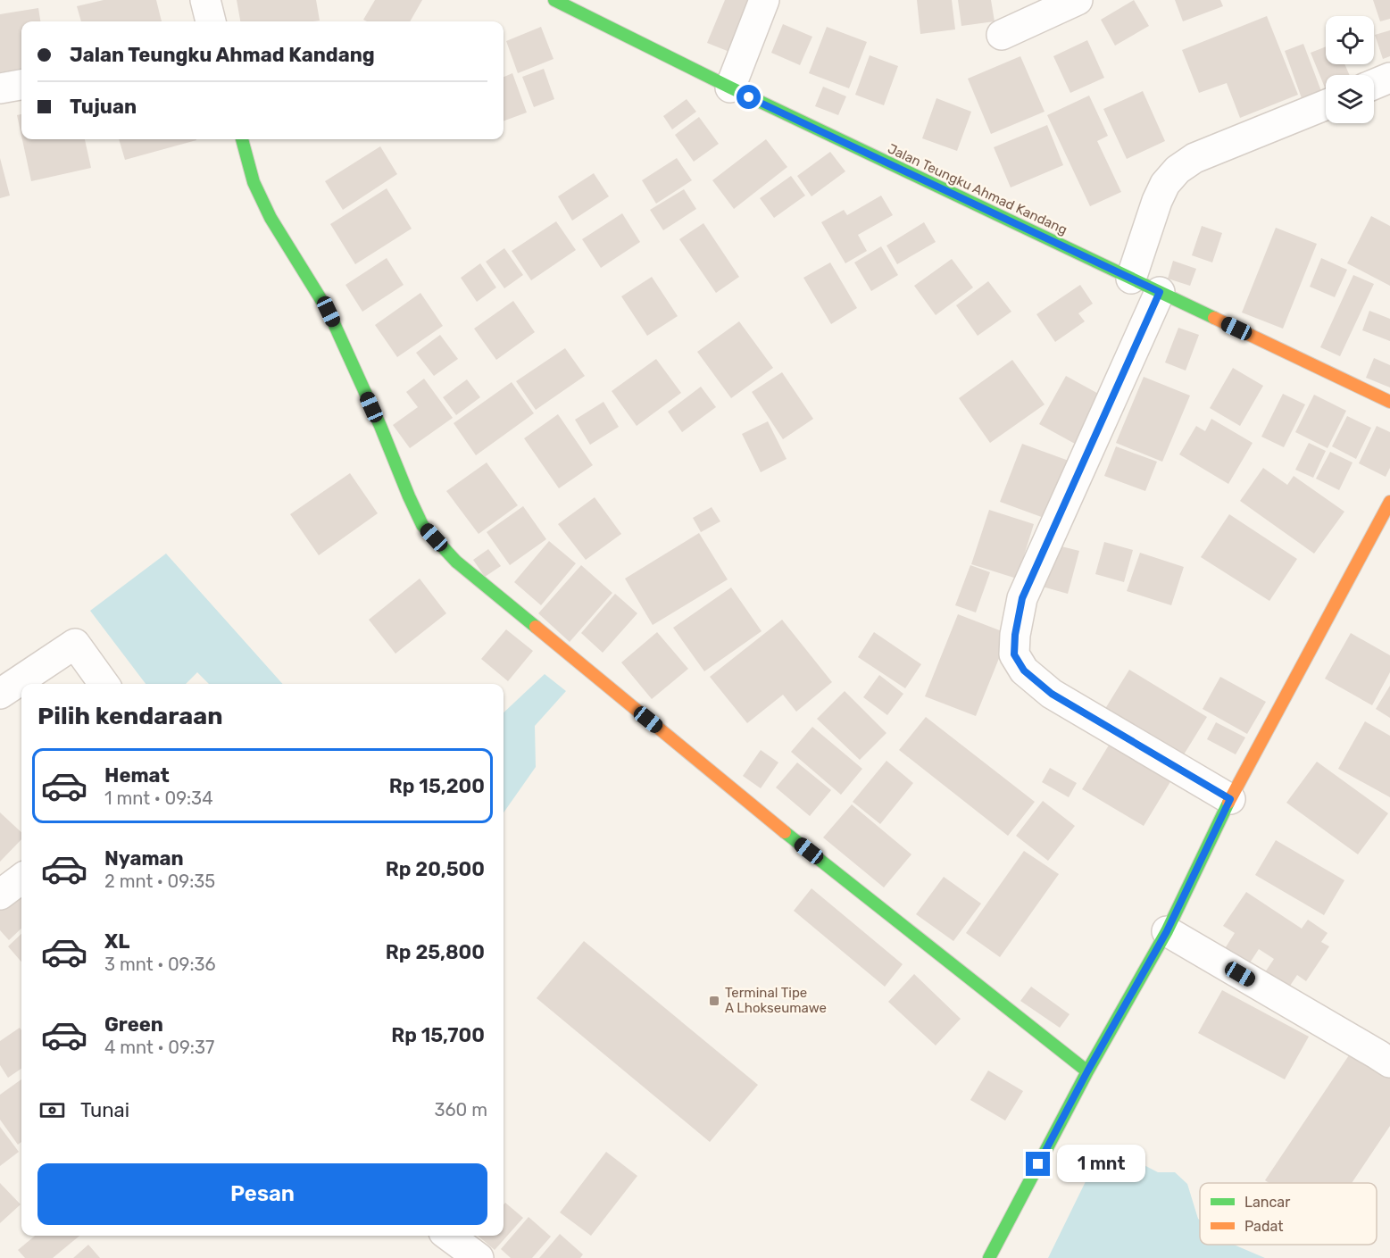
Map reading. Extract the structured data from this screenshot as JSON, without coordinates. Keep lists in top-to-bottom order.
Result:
{
  "streets": {
    "street": ["Jalan Teungku Ahmad Kandang"]
  },
  "places": {
    "transit": ["Terminal Tipe A Lhokseumawe"]
  },
  "legend": ["Lancar", "Padat"],
  "page": {
    "banner": ["Jalan Teungku Ahmad Kandang", "Tujuan"],
    "heading": "Pilih kendaraan",
    "list": [
      {
        "name": "Hemat",
        "note": "1 mnt · 09:34",
        "value": "Rp 15,200"
      },
      {
        "name": "Nyaman",
        "note": "2 mnt · 09:35",
        "value": "Rp 20,500"
      },
      {
        "name": "XL",
        "note": "3 mnt · 09:36",
        "value": "Rp 25,800"
      },
      {
        "name": "Green",
        "note": "4 mnt · 09:37",
        "value": "Rp 15,700"
      }
    ],
    "pay": ["Tunai", "360 m"],
    "bubble": "1 mnt",
    "buttons": "Pesan"
  }
}
